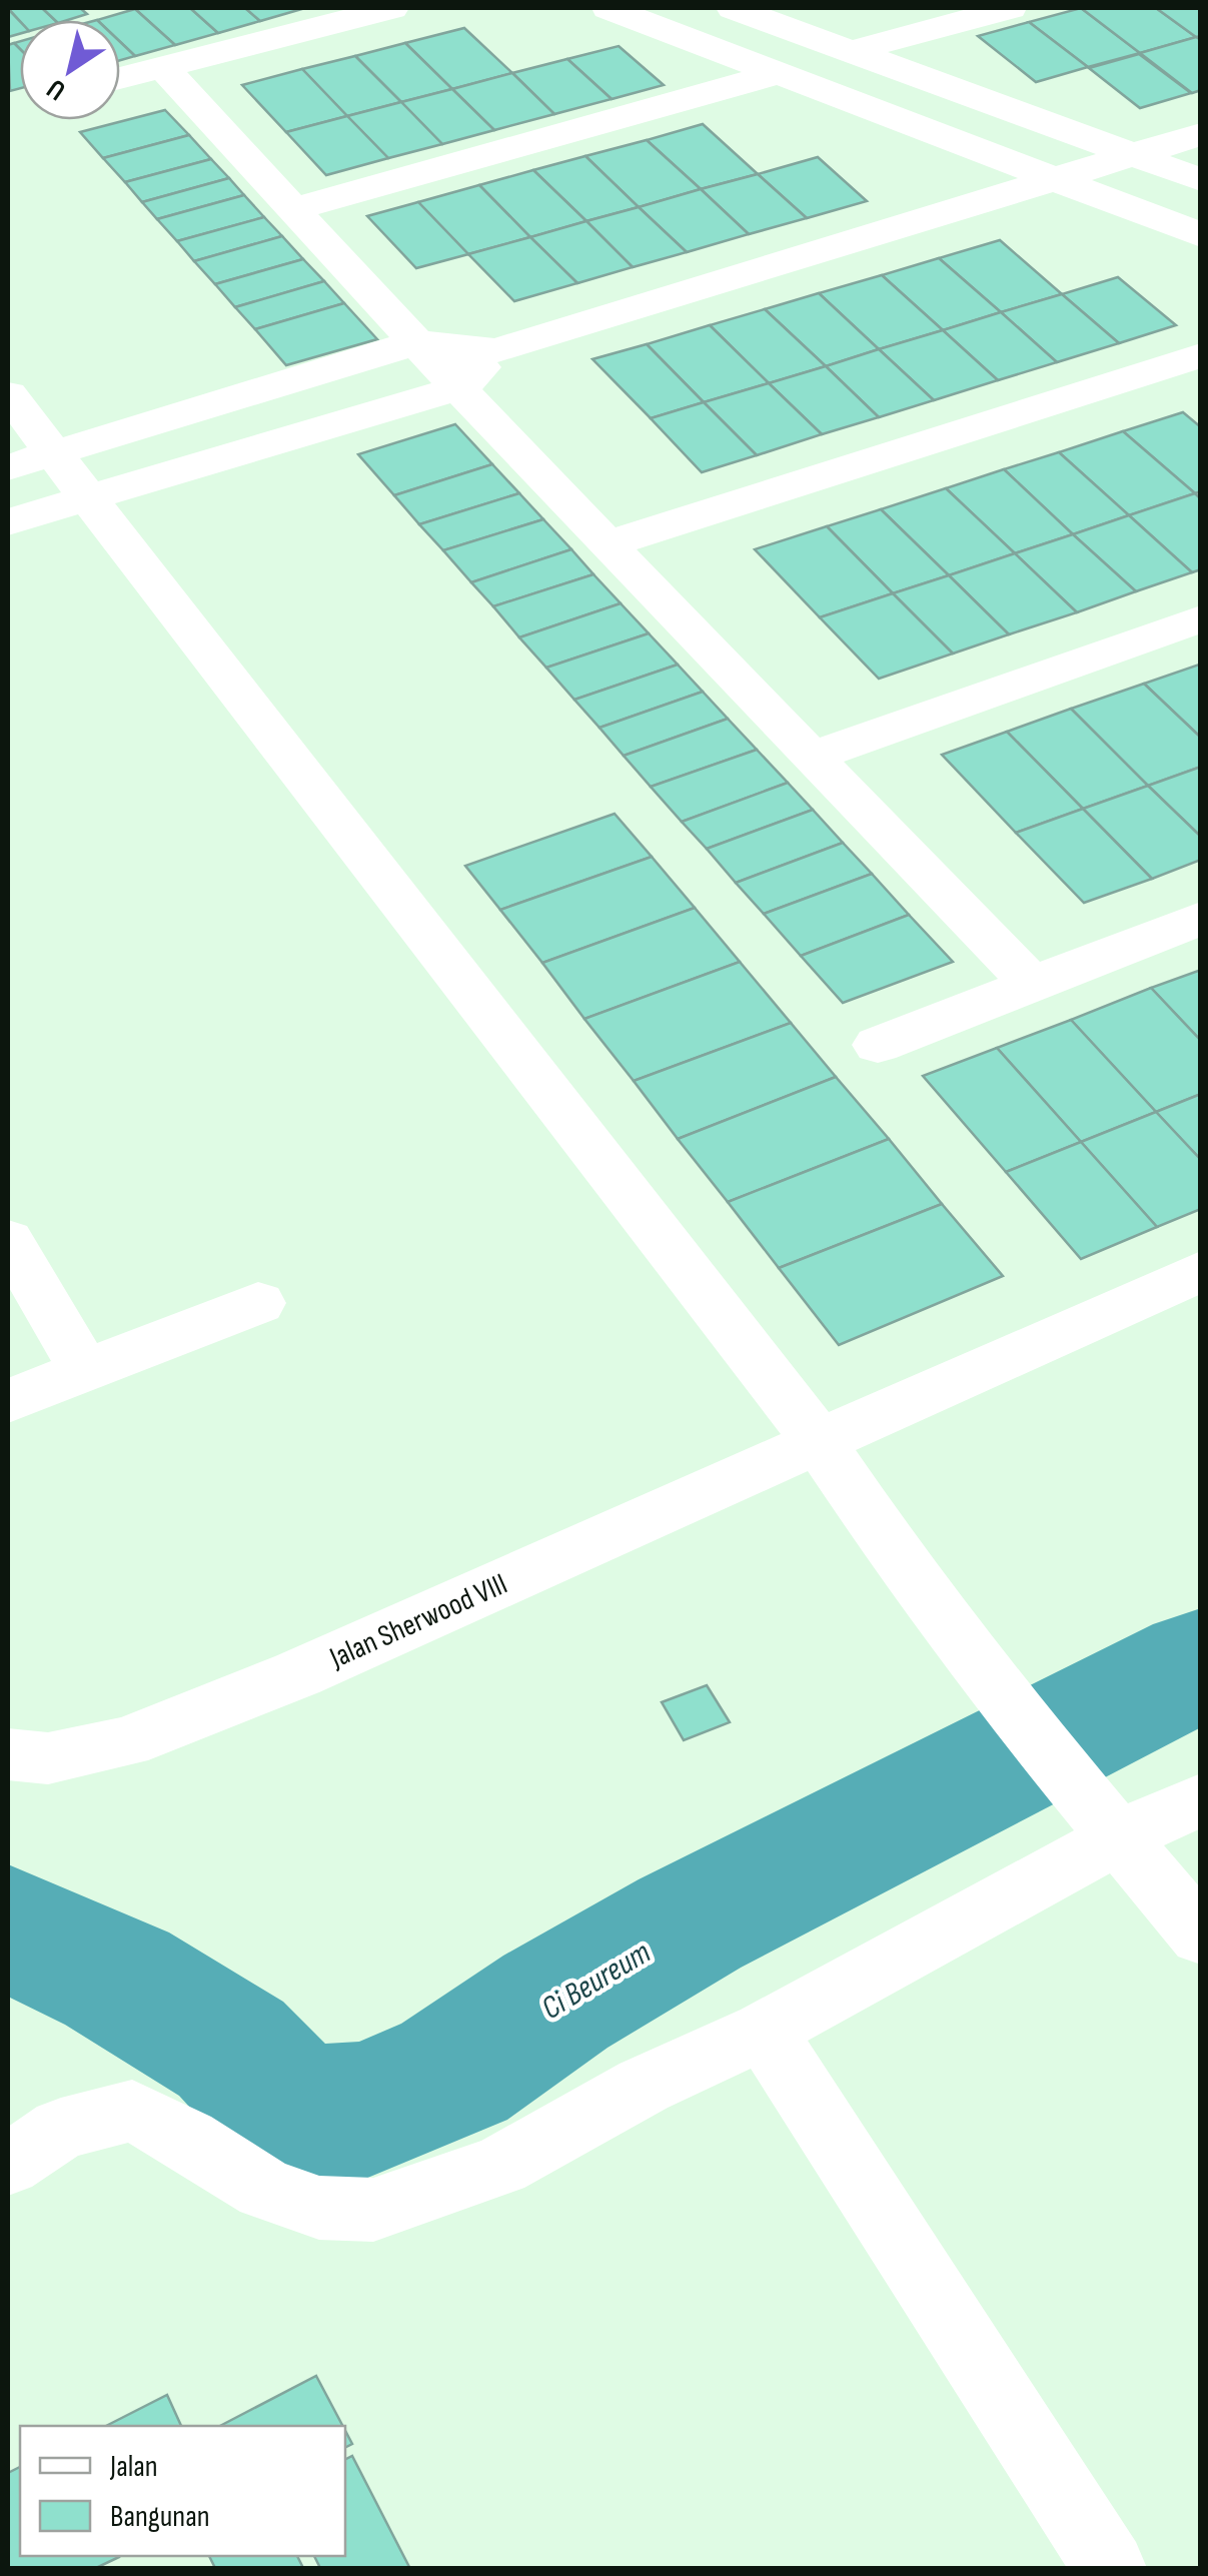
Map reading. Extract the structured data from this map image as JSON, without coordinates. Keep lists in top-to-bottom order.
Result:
{
  "streets": {
    "street": ["Jalan Sherwood VIII"]
  },
  "water": ["Ci Beureum"],
  "legend": ["Jalan", "Bangunan"],
  "north": "bottom left"
}
